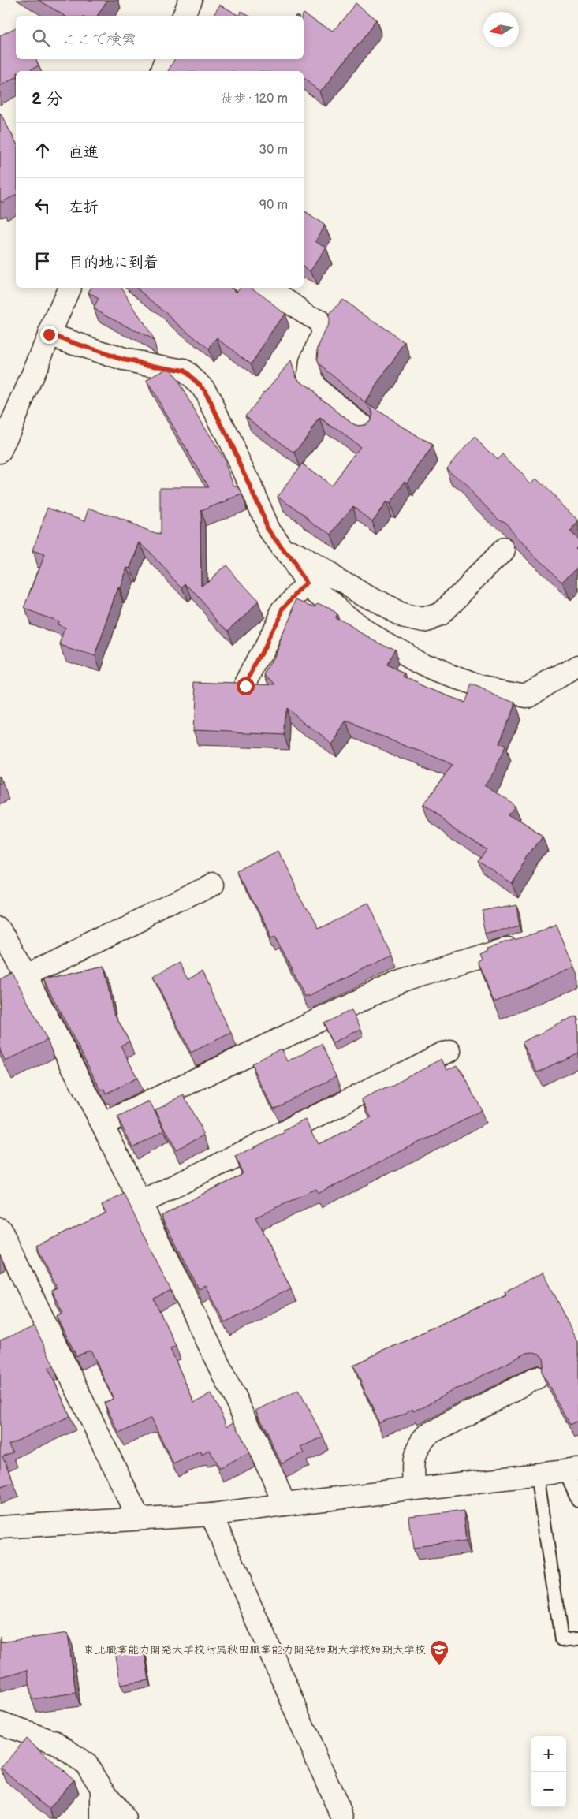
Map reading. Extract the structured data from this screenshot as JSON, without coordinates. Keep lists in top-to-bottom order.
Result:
{
  "places": {
    "school or university": ["東北職業能力開発大学校附属秋田職業能力開発短期大学校短期大学校"]
  },
  "north": "left",
  "page": {
    "search": "ここで検索",
    "heading": ["2 分", "徒歩 · 120 m"],
    "list": [
      ["直進", "30 m"],
      ["左折", "90 m"],
      "目的地に到着"
    ],
    "map_buttons": ["+", "−"]
  }
}
